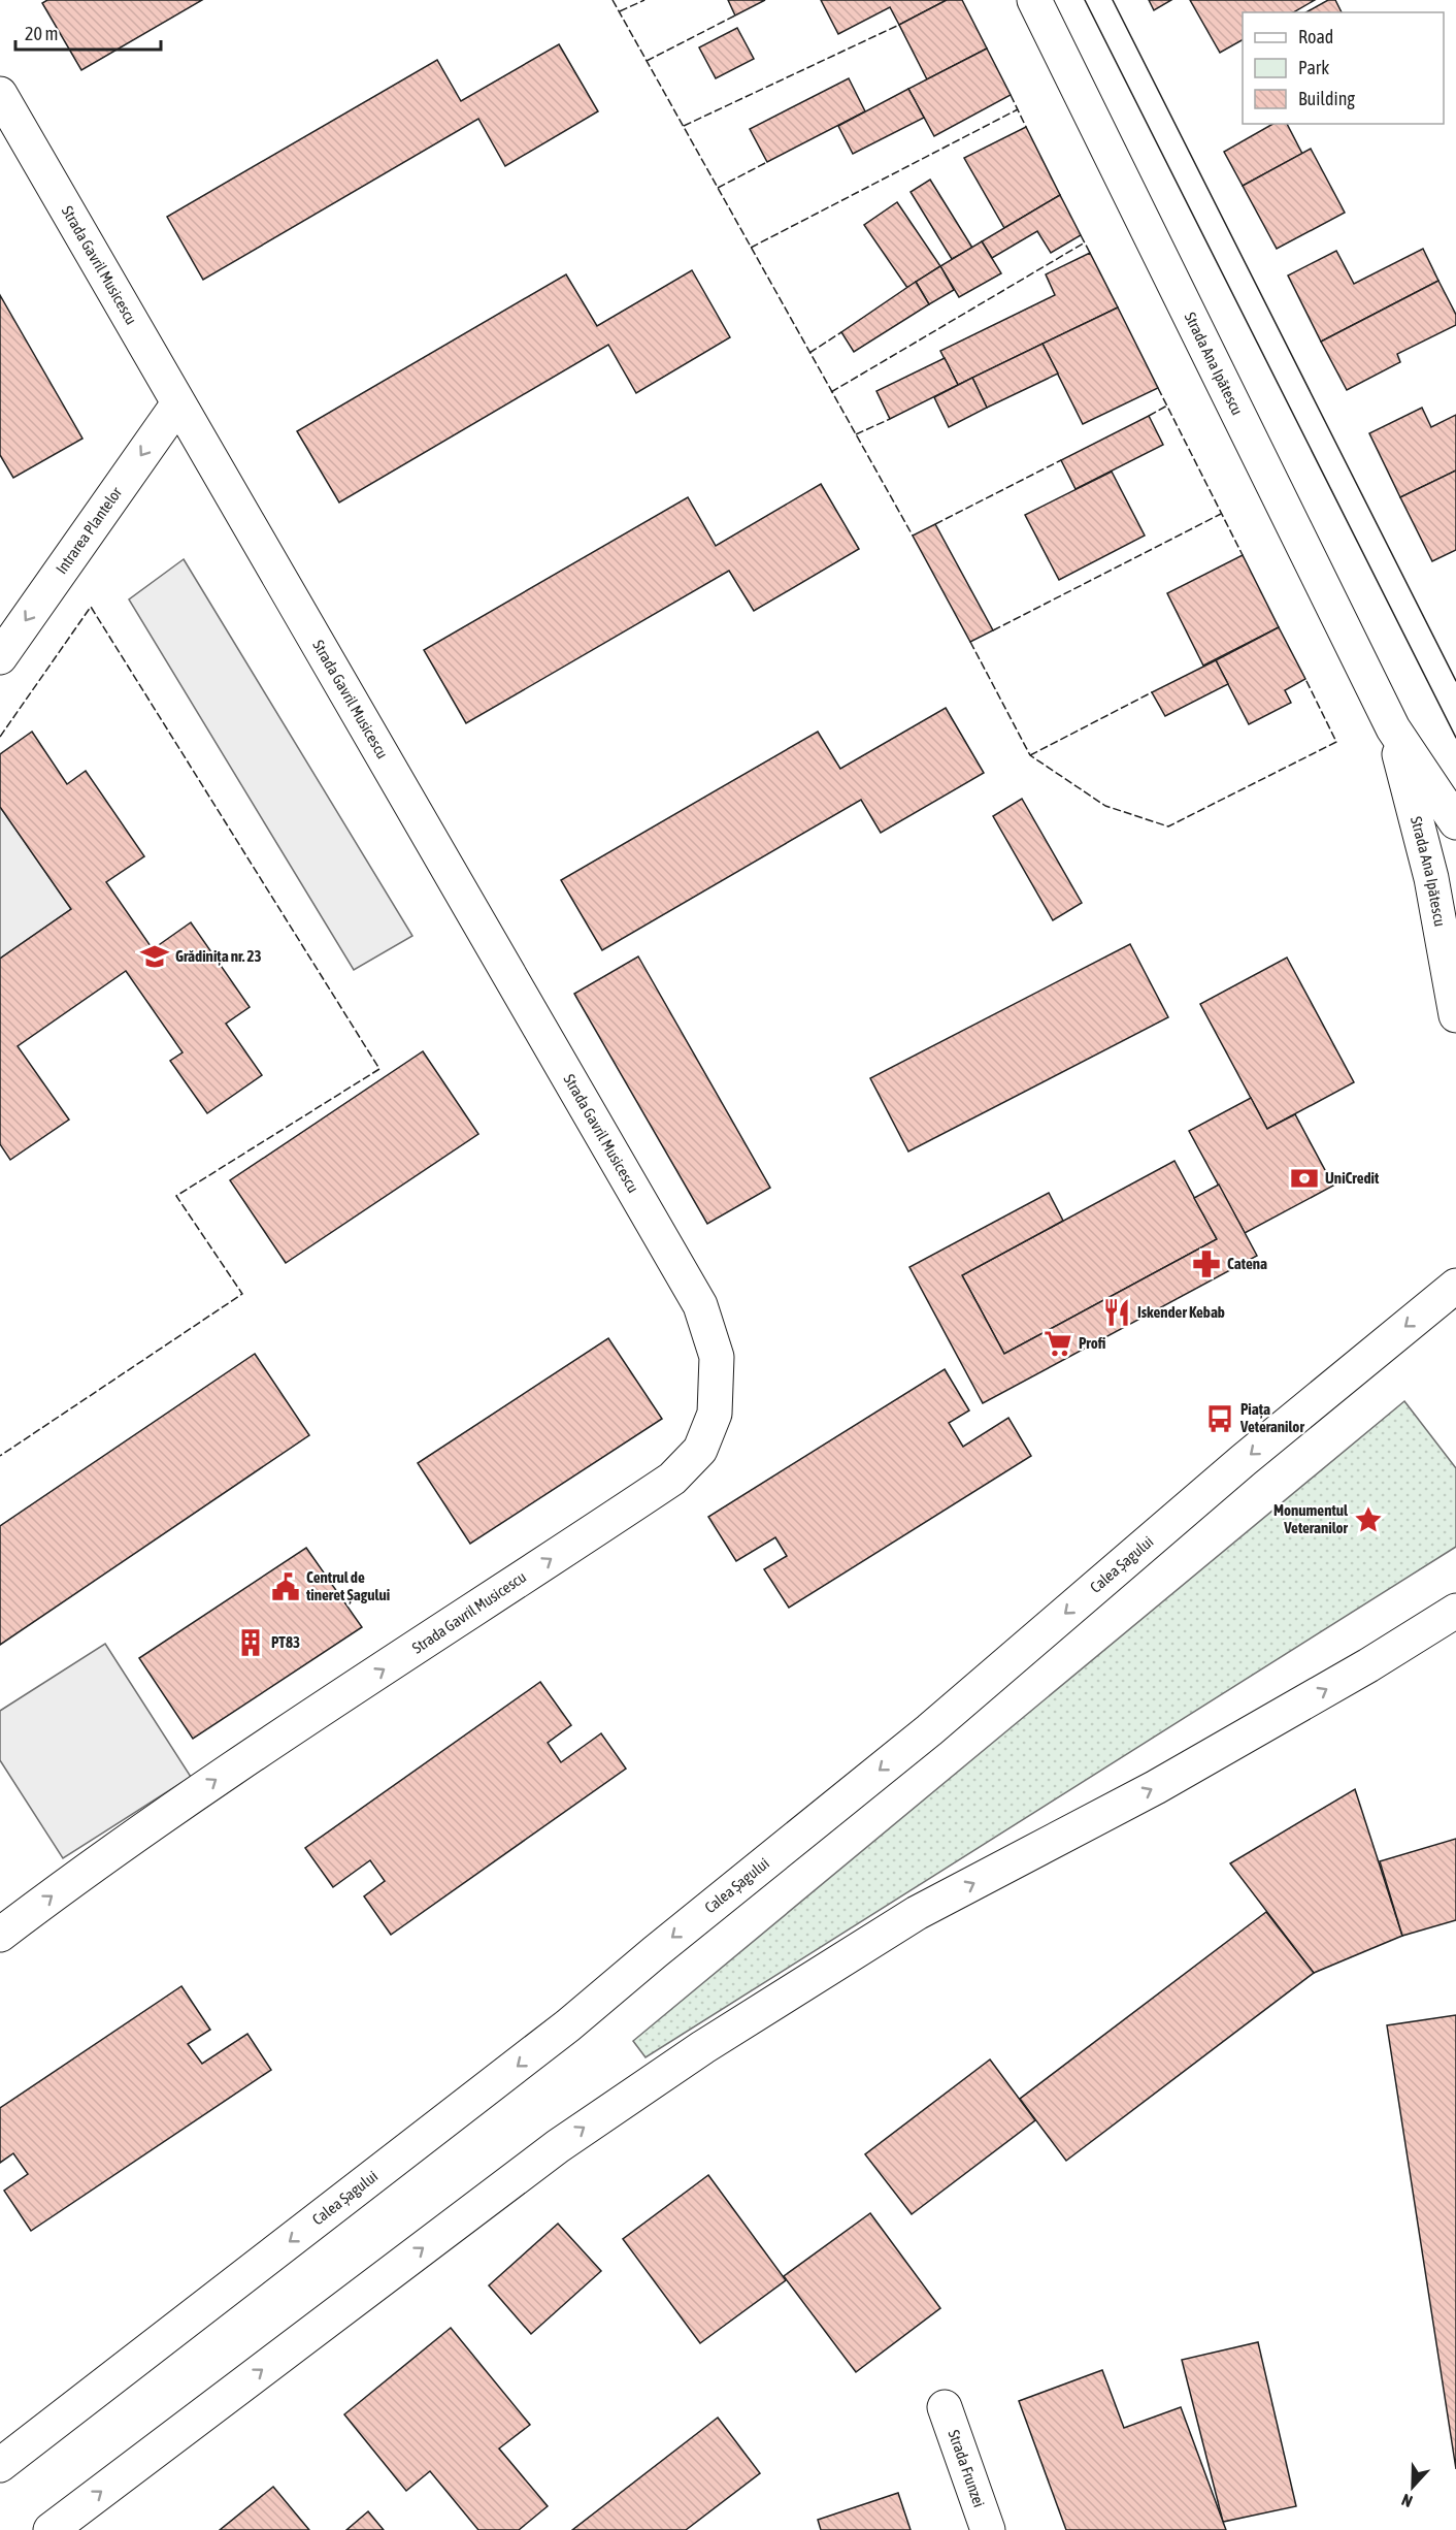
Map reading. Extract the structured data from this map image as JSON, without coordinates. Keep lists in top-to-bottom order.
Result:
{
  "streets": {
    "street": [
      "Strada Gavril Musicescu",
      "Strada Ana Ipătescu",
      "Intrarea Plantelor",
      "Calea Șagului",
      "Strada Frunzei"
    ]
  },
  "crossings": [
    ["Strada Gavril Musicescu", "Intrarea Plantelor"]
  ],
  "one_way": ["Intrarea Plantelor"],
  "places": {
    "school or university": ["Grădinița nr. 23"],
    "bank": ["UniCredit"],
    "pharmacy": ["Catena"],
    "restaurant": ["Iskender Kebab"],
    "supermarket": ["Profi"],
    "bus stop": ["Piața Veteranilor"],
    "place": ["Monumentul Veteranilor"],
    "public building": ["Centrul de tineret Șagului"],
    "building": ["PT83"]
  },
  "legend": ["Road", "Park", "Building"],
  "scale_bar": "20 m",
  "north": "bottom"
}
